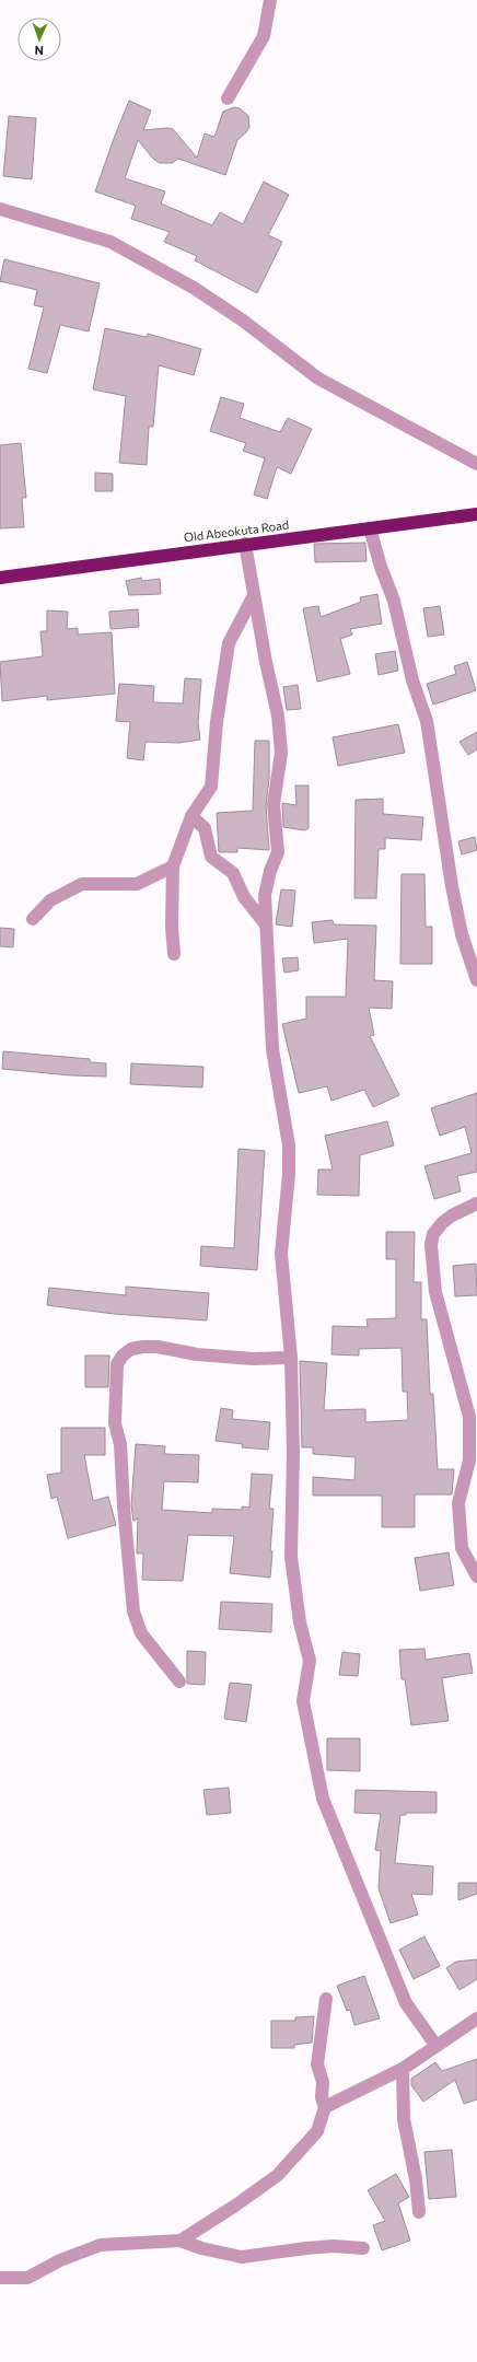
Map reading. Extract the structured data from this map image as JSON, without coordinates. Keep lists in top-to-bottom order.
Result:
{
  "streets": {
    "highway": ["Old Abeokuta Road"]
  },
  "north": "bottom"
}
